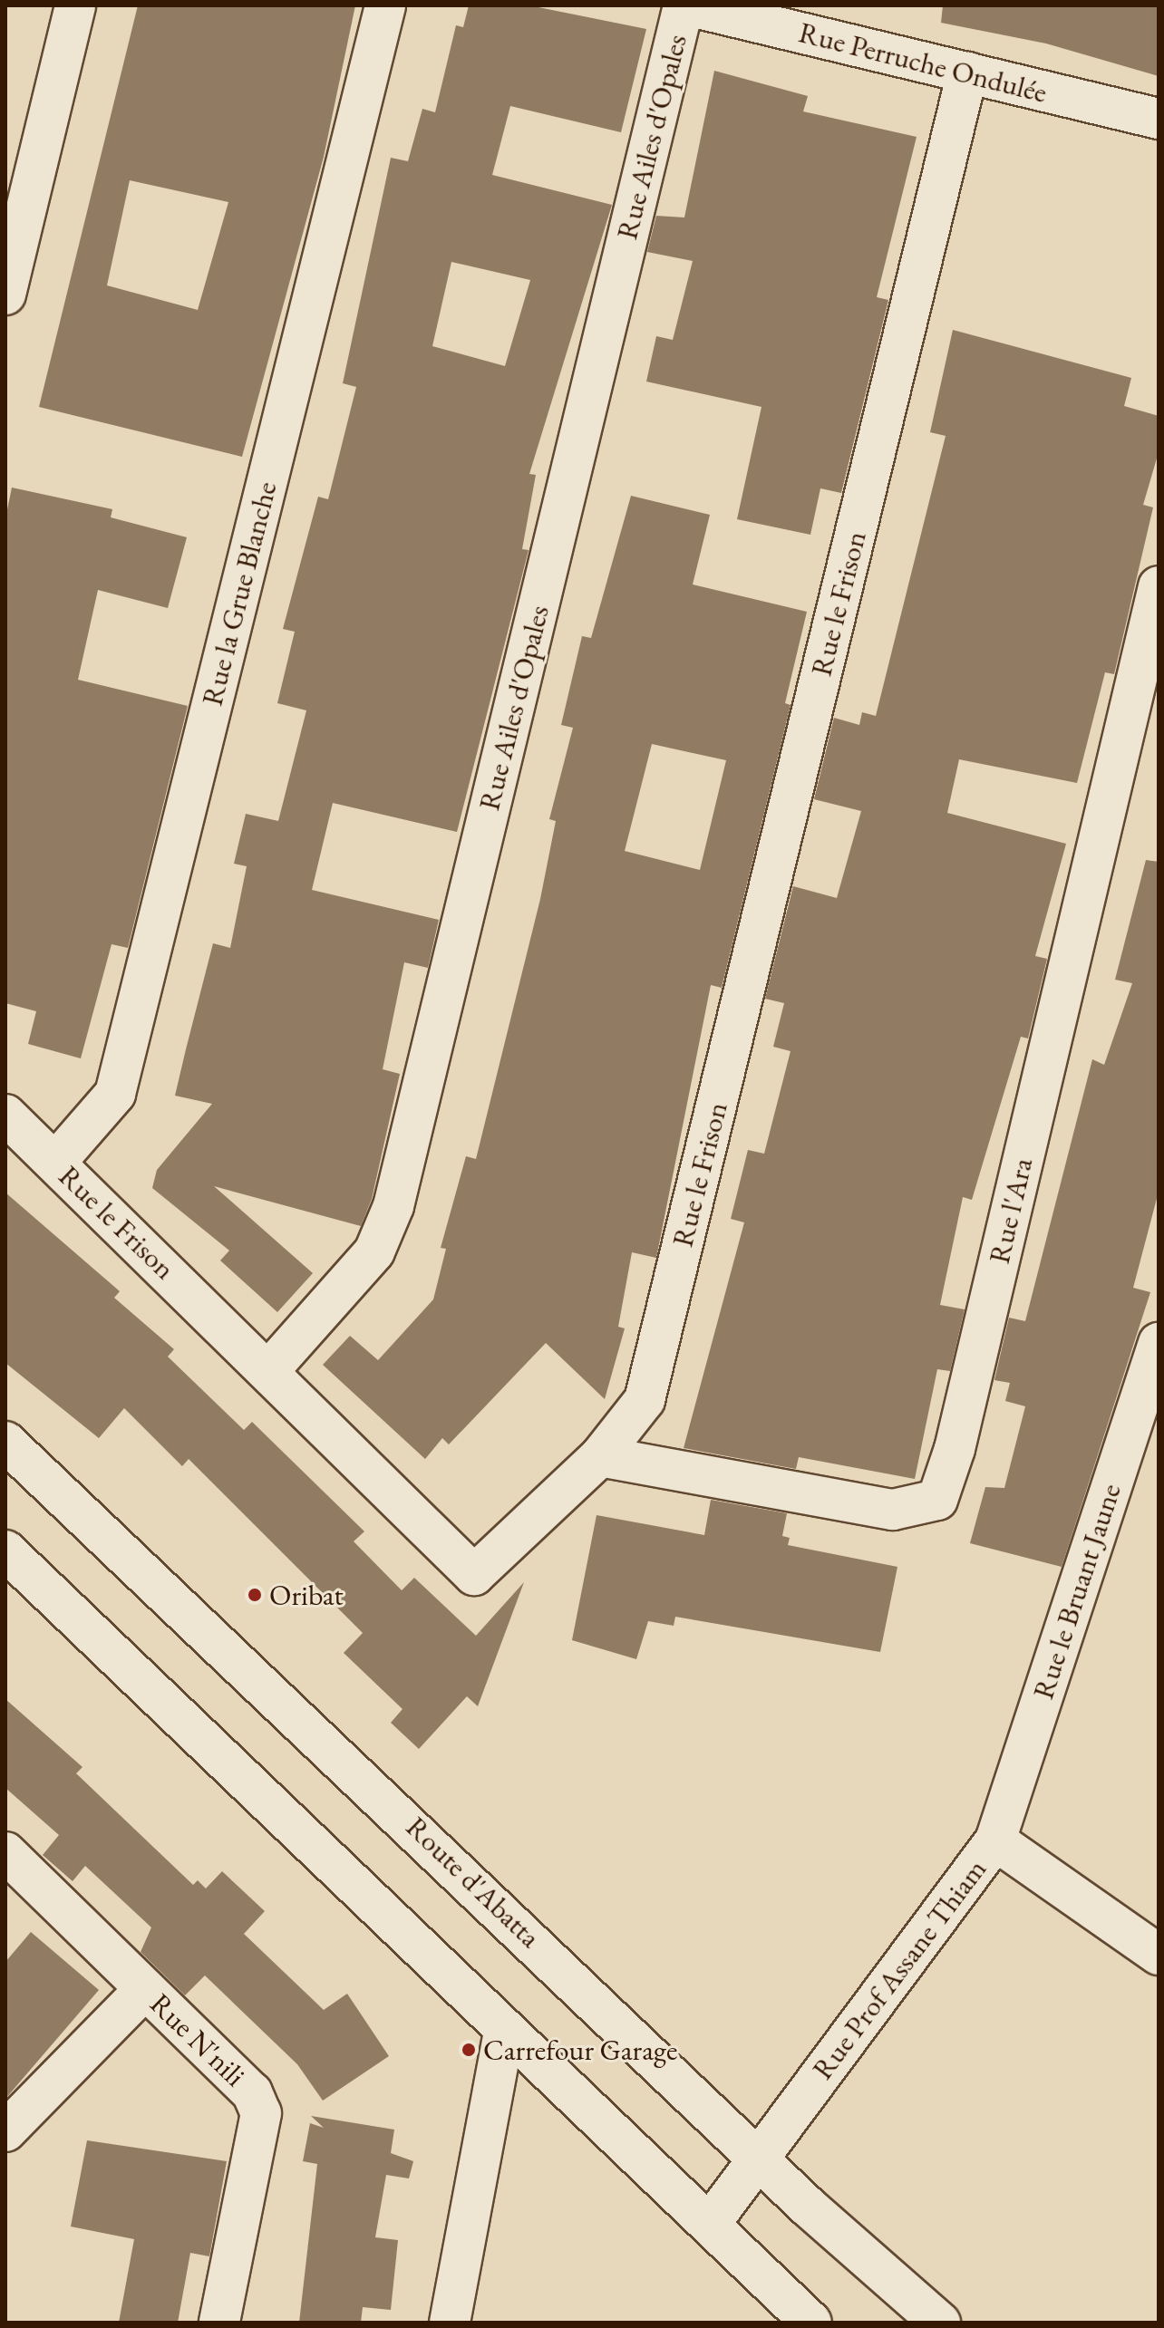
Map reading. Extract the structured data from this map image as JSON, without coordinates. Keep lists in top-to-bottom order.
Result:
{
  "streets": {
    "street": [
      "Rue Perruche Ondulée",
      "Rue Ailes d'Opales",
      "Rue la Grue Blanche",
      "Rue le Frison",
      "Rue l'Ara",
      "Rue le Bruant Jaune",
      "Route d'Abatta",
      "Rue Prof Assane Thiam",
      "Rue N'nili"
    ]
  },
  "crossings": [
    ["Rue Perruche Ondulée", "Rue Ailes d'Opales"],
    ["Rue Perruche Ondulée", "Rue le Frison"],
    ["Rue Ailes d'Opales", "Rue le Frison"],
    ["Rue la Grue Blanche", "Rue le Frison"],
    ["Rue le Frison", "Rue l'Ara"],
    ["Rue le Bruant Jaune", "Rue Prof Assane Thiam"],
    ["Route d'Abatta", "Rue Prof Assane Thiam"]
  ],
  "places": ["Oribat", "Carrefour Garage"]
}
